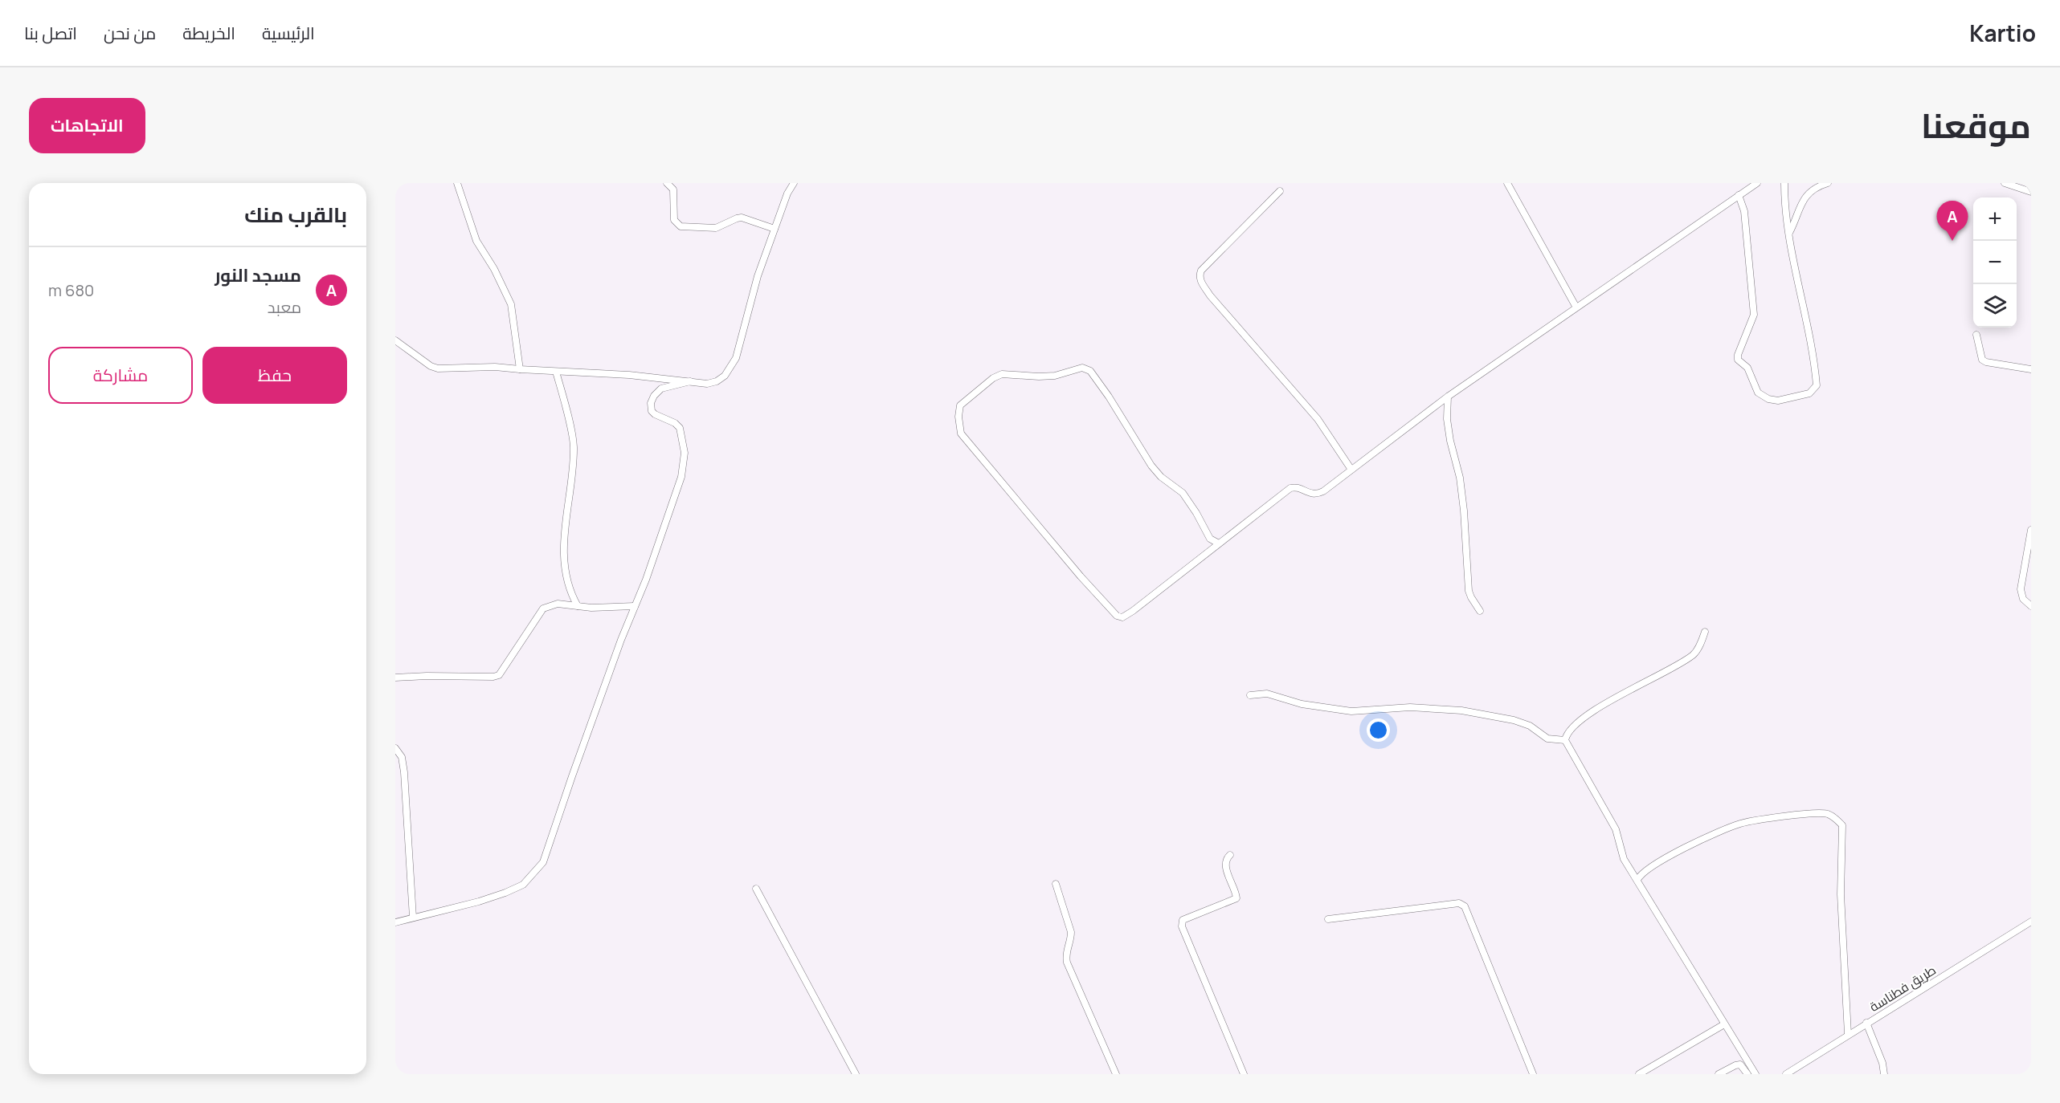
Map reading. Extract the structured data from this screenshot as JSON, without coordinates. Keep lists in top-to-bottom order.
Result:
{
  "streets": {
    "street": ["طريق فطناسة"]
  },
  "page": {
    "header": "Kartio",
    "nav": [
      "الرئيسية",
      "الخريطة",
      "من نحن",
      "اتصل بنا"
    ],
    "title": "موقعنا",
    "buttons": [
      "الاتجاهات",
      ["حفظ", "مشاركة"]
    ],
    "heading": "بالقرب منك",
    "map_buttons": ["+", "−"],
    "pins": "A",
    "list": [
      {
        "mark": "A",
        "name": "مسجد النور",
        "note": "معبد",
        "value": "680 m"
      }
    ]
  }
}
